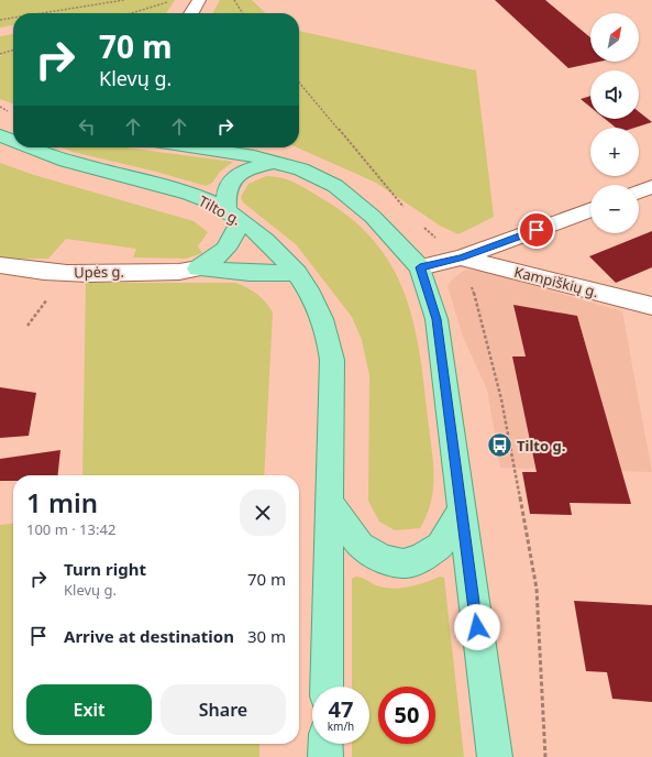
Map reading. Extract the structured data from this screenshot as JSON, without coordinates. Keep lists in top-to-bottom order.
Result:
{
  "streets": {
    "main road": ["Tilto g."],
    "street": ["Upės g.", "Kampiškių g."]
  },
  "places": {
    "bus stop": ["Tilto g."]
  },
  "north": "top right",
  "page": {
    "map_buttons": ["+", "−"],
    "turn": ["70 m", "Klevų g."],
    "heading": ["1 min", "100 m · 13:42"],
    "list": [
      {
        "name": "Turn right",
        "note": "Klevų g.",
        "value": "70 m"
      },
      {
        "name": "Arrive at destination",
        "value": "30 m"
      }
    ],
    "buttons": ["Exit", "Share"],
    "speed": "47 km/h",
    "limit": "50"
  }
}
